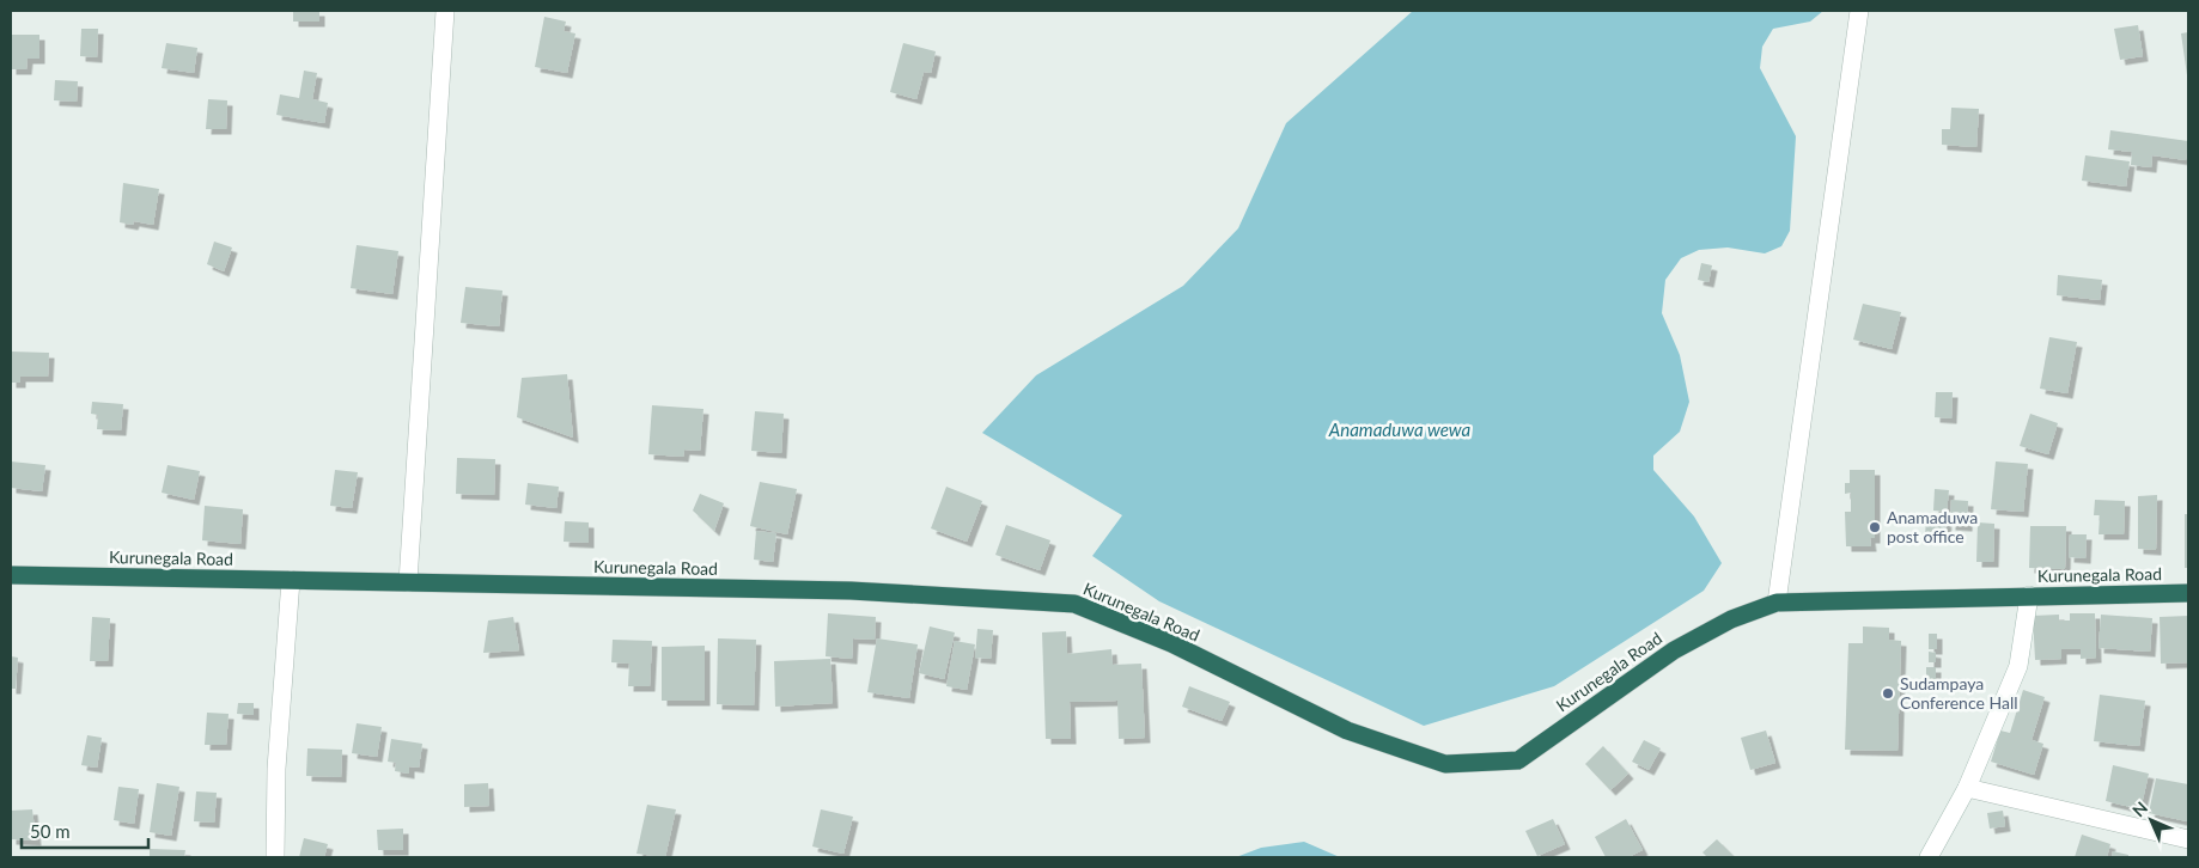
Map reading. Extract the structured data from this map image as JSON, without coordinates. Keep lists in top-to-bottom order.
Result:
{
  "streets": {
    "highway": ["Kurunegala Road"]
  },
  "water": ["Anamaduwa wewa"],
  "places": ["Anamaduwa post office", "Sudampaya Conference Hall"],
  "scale_bar": "50 m",
  "north": "top left"
}
